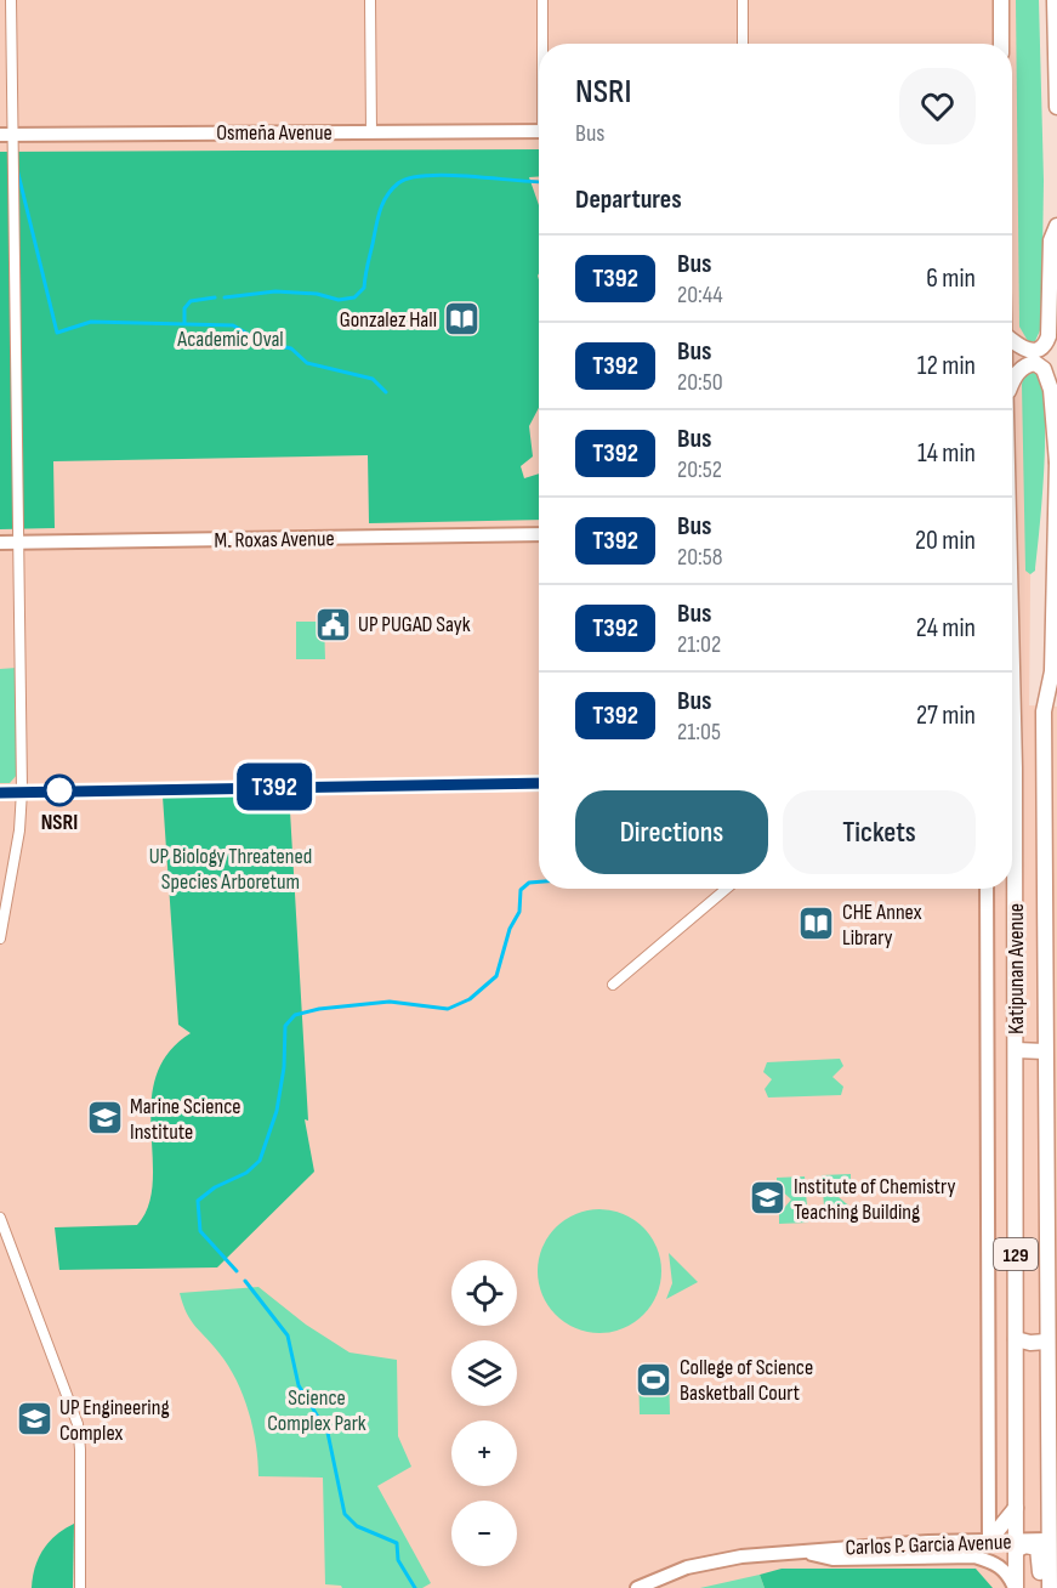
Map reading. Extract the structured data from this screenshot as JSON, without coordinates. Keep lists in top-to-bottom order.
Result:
{
  "streets": {
    "main road": ["Katipunan Avenue", "129"],
    "street": ["Osmeña Avenue", "M. Roxas Avenue", "Carlos P. Garcia Avenue"]
  },
  "crossings": [
    ["Katipunan Avenue", "Carlos P. Garcia Avenue"]
  ],
  "parks": ["Academic Oval", "UP Biology Threatened Species Arboretum", "Science Complex Park"],
  "places": {
    "library": ["Gonzalez Hall", "CHE Annex Library"],
    "public building": ["UP PUGAD Sayk"],
    "other": ["NSRI"],
    "school or university": ["Marine Science Institute", "Institute of Chemistry Teaching Building", "UP Engineering Complex"],
    "sports": ["College of Science Basketball Court"]
  },
  "lines": ["bus line T392"],
  "page": {
    "on_map": "T392",
    "heading": [
      ["NSRI", "Bus"],
      "Departures"
    ],
    "list": [
      {
        "mark": "T392",
        "name": "Bus",
        "note": "20:44",
        "value": "6 min"
      },
      {
        "mark": "T392",
        "name": "Bus",
        "note": "20:50",
        "value": "12 min"
      },
      {
        "mark": "T392",
        "name": "Bus",
        "note": "20:52",
        "value": "14 min"
      },
      {
        "mark": "T392",
        "name": "Bus",
        "note": "20:58",
        "value": "20 min"
      },
      {
        "mark": "T392",
        "name": "Bus",
        "note": "21:02",
        "value": "24 min"
      },
      {
        "mark": "T392",
        "name": "Bus",
        "note": "21:05",
        "value": "27 min"
      }
    ],
    "buttons": ["Directions", "Tickets"],
    "map_buttons": ["+", "−"]
  }
}
